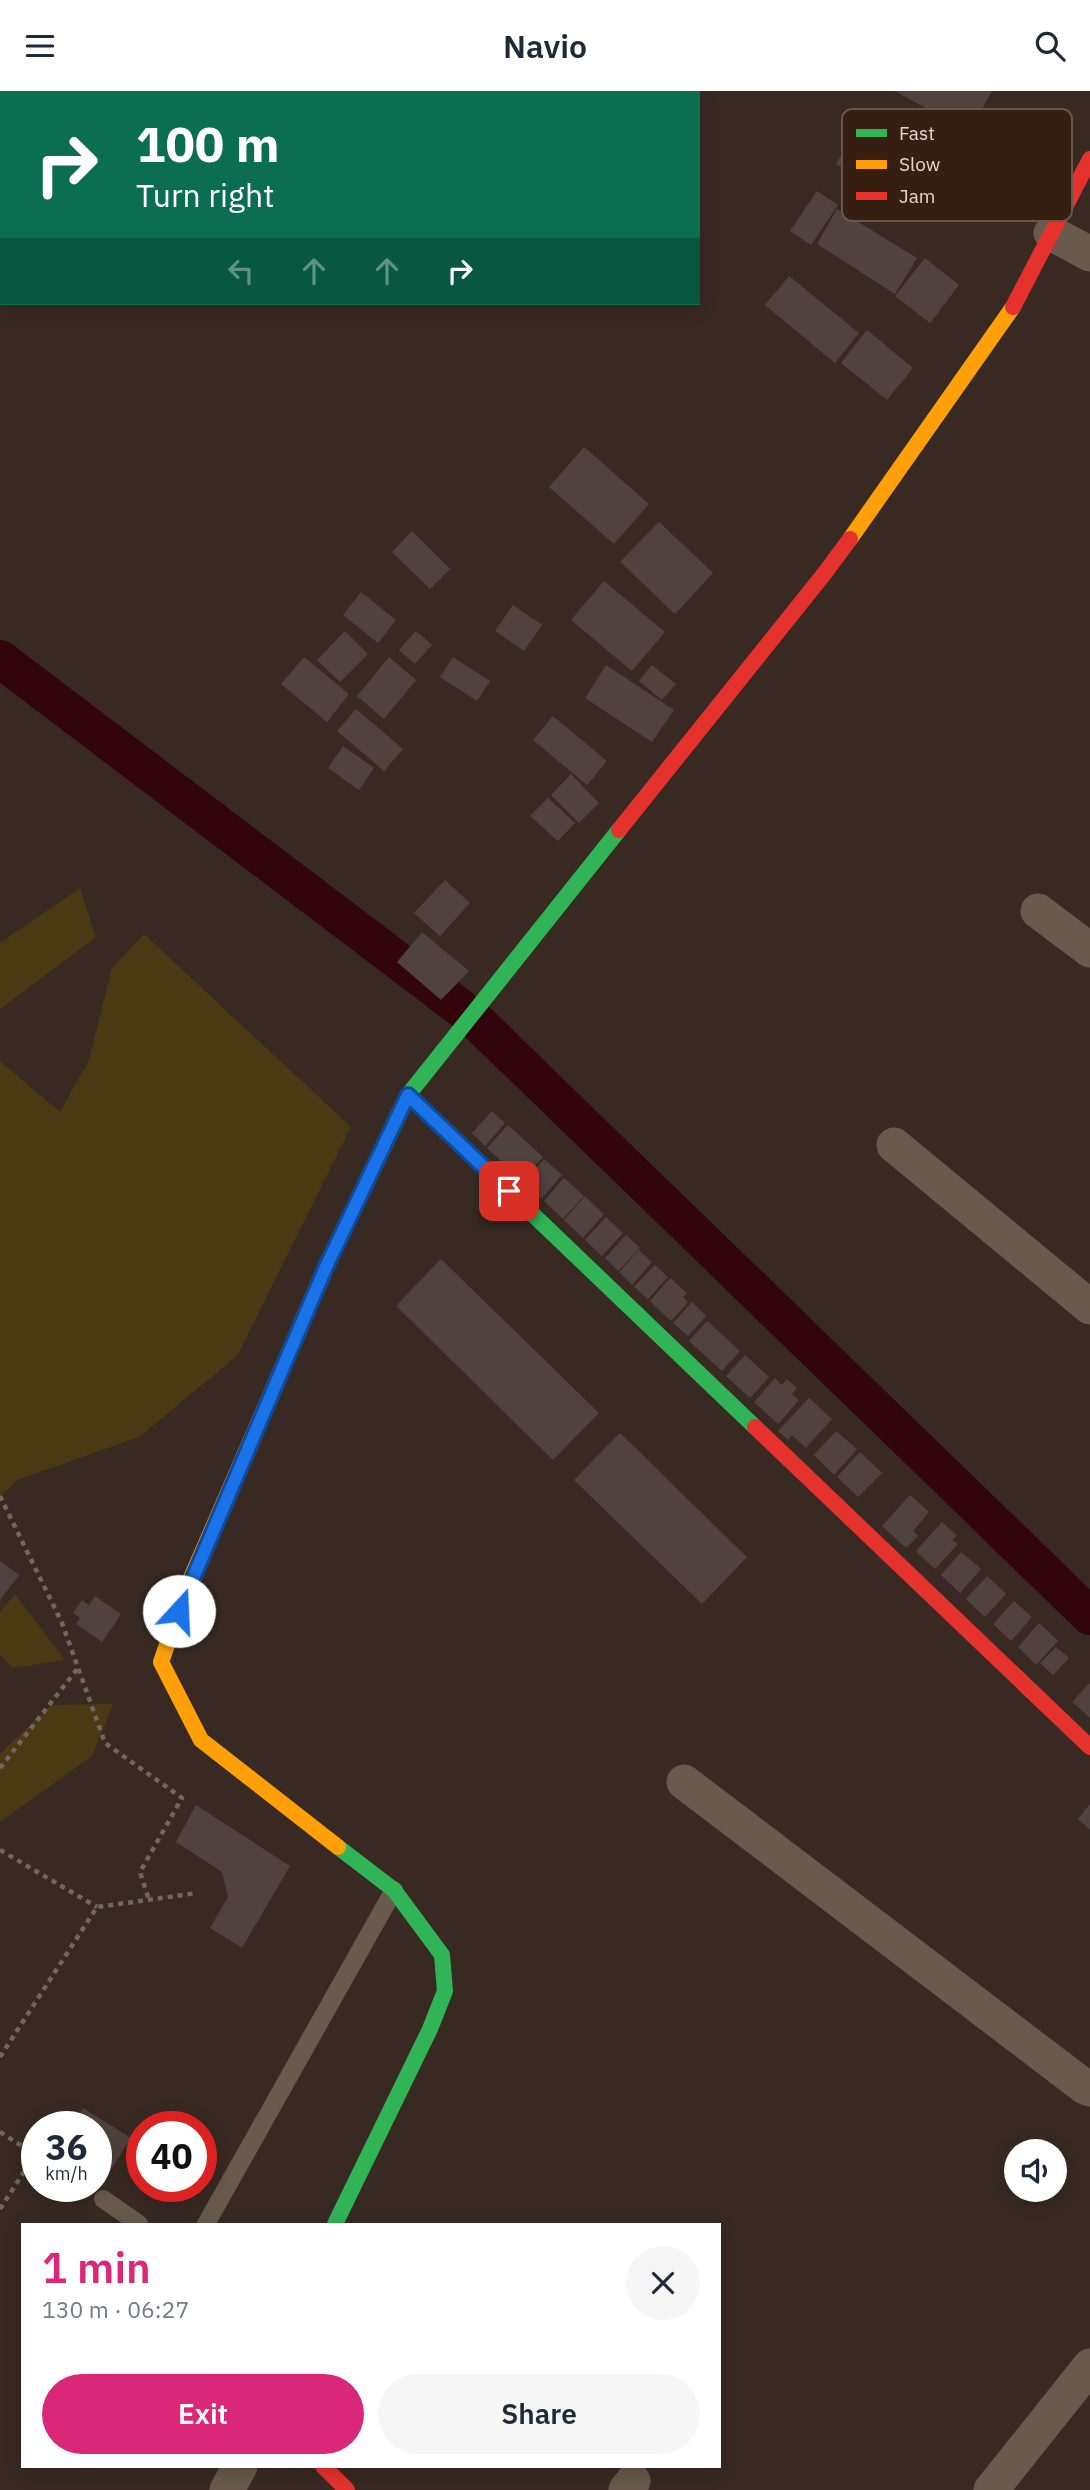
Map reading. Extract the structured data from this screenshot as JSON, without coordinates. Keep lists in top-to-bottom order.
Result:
{
  "legend": ["Fast", "Slow", "Jam"],
  "page": {
    "header": "Navio",
    "turn": ["100 m", "Turn right"],
    "speed": "36 km/h",
    "limit": "40",
    "heading": ["1 min", "130 m · 06:27"],
    "buttons": ["Exit", "Share"]
  }
}
